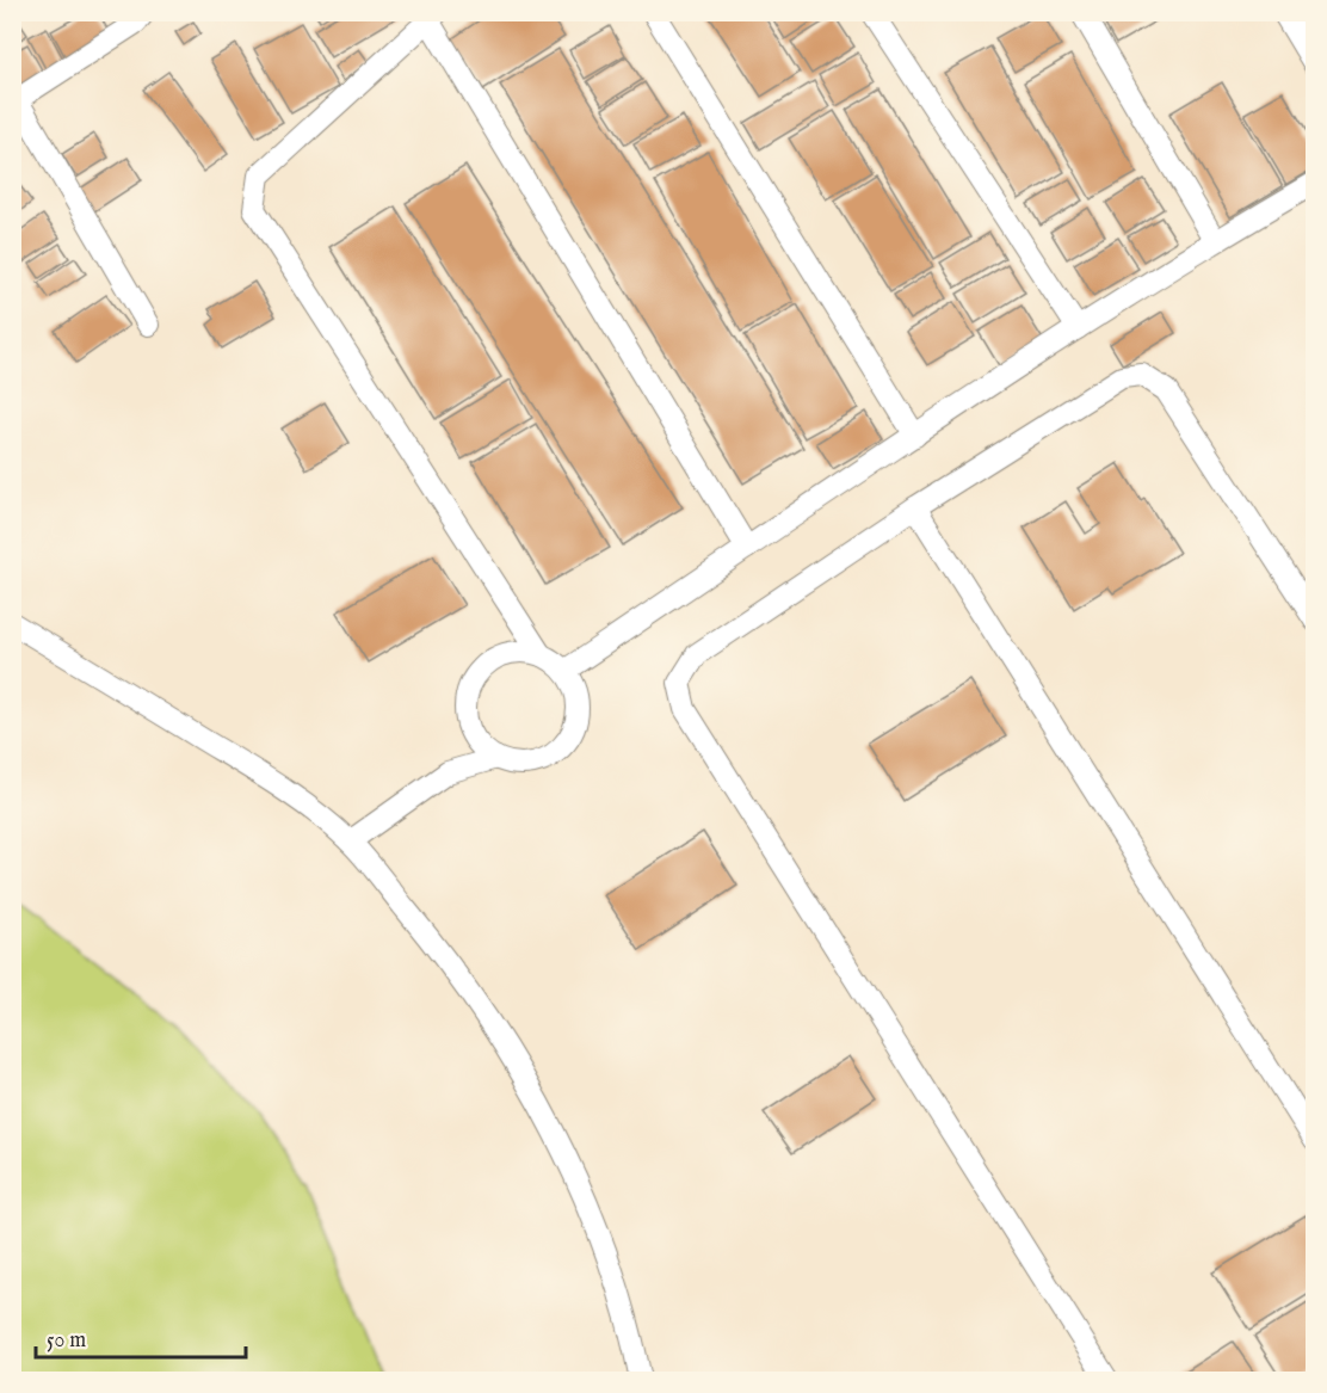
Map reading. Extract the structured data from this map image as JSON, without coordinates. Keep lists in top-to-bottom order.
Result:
{
  "scale_bar": "50 m"
}
